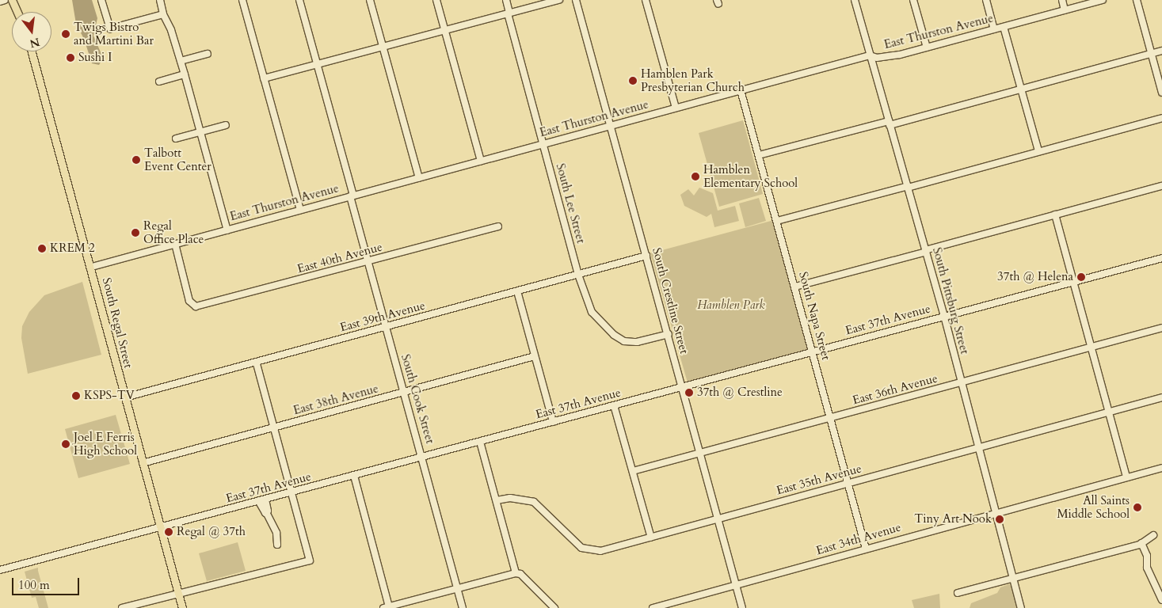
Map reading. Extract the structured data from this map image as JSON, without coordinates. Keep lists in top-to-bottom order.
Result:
{
  "streets": {
    "main road": ["South Regal Street"],
    "street": [
      "East Thurston Avenue",
      "South Lee Street",
      "East 40th Avenue",
      "South Crestline Street",
      "South Pittsburg Street",
      "South Napa Street",
      "East 39th Avenue",
      "East 37th Avenue",
      "East 36th Avenue",
      "South Cook Street",
      "East 38th Avenue",
      "East 35th Avenue",
      "East 34th Avenue"
    ]
  },
  "crossings": [
    ["East Thurston Avenue", "South Lee Street"],
    ["East Thurston Avenue", "East 40th Avenue"],
    ["East Thurston Avenue", "South Crestline Street"],
    ["East Thurston Avenue", "South Pittsburg Street"],
    ["East Thurston Avenue", "South Napa Street"],
    ["East Thurston Avenue", "South Regal Street"],
    ["East Thurston Avenue", "South Cook Street"],
    ["South Lee Street", "South Crestline Street"],
    ["South Lee Street", "East 39th Avenue"],
    ["East 40th Avenue", "South Cook Street"],
    ["South Crestline Street", "East 39th Avenue"],
    ["South Crestline Street", "East 37th Avenue"],
    ["South Crestline Street", "East 36th Avenue"],
    ["South Crestline Street", "East 35th Avenue"],
    ["South Crestline Street", "East 34th Avenue"],
    ["South Pittsburg Street", "East 37th Avenue"],
    ["South Pittsburg Street", "East 36th Avenue"],
    ["South Pittsburg Street", "East 35th Avenue"],
    ["South Pittsburg Street", "East 34th Avenue"],
    ["South Napa Street", "East 37th Avenue"],
    ["South Napa Street", "East 36th Avenue"],
    ["South Napa Street", "East 35th Avenue"],
    ["South Napa Street", "East 34th Avenue"],
    ["East 39th Avenue", "South Regal Street"],
    ["East 39th Avenue", "South Cook Street"],
    ["East 37th Avenue", "South Regal Street"],
    ["East 37th Avenue", "South Cook Street"],
    ["South Regal Street", "East 38th Avenue"],
    ["South Cook Street", "East 38th Avenue"]
  ],
  "parks": ["Hamblen Park"],
  "places": [
    "Twigs Bistro and Martini Bar",
    "Sushi I",
    "Hamblen Park Presbyterian Church",
    "Talbott Event Center",
    "Hamblen Elementary School",
    "Regal Office Place",
    "KREM 2",
    "37th @ Helena",
    "37th @ Crestline",
    "KSPS-TV",
    "Joel E Ferris High School",
    "All Saints Middle School",
    "Tiny Art Nook",
    "Regal @ 37th"
  ],
  "scale_bar": "100 m",
  "north": "bottom"
}
